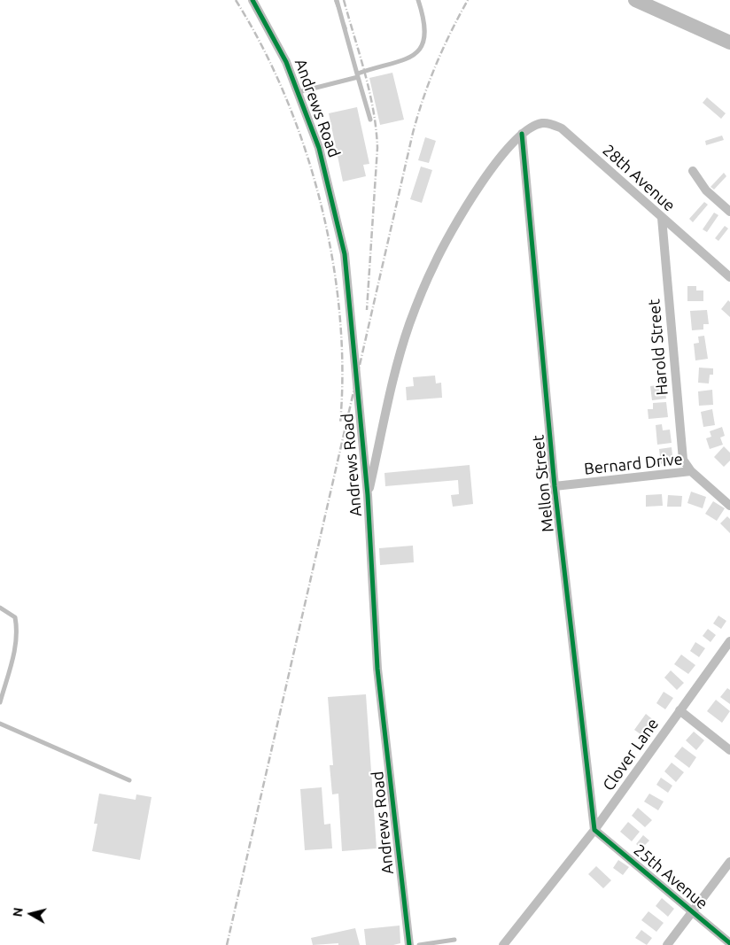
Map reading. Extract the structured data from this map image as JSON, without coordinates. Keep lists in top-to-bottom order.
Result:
{
  "streets": {
    "street": [
      "Andrews Road",
      "28th Avenue",
      "Harold Street",
      "Bernard Drive",
      "Mellon Street",
      "Clover Lane",
      "25th Avenue"
    ]
  },
  "crossings": [
    ["28th Avenue", "Harold Street"],
    ["28th Avenue", "Mellon Street"],
    ["Harold Street", "Bernard Drive"],
    ["Bernard Drive", "Mellon Street"],
    ["Mellon Street", "Clover Lane"],
    ["Mellon Street", "25th Avenue"],
    ["Clover Lane", "25th Avenue"]
  ],
  "north": "left"
}
